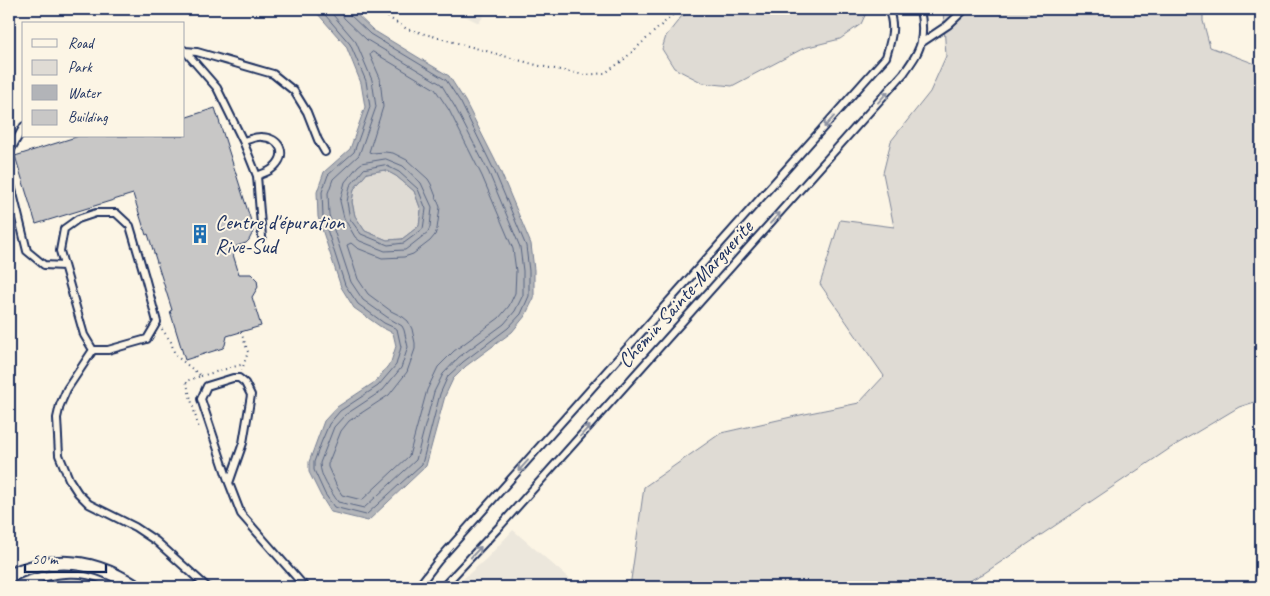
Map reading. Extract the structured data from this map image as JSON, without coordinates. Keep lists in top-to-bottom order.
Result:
{
  "streets": {
    "lane": ["Chemin Sainte-Marguerite"]
  },
  "places": {
    "building": ["Centre d'épuration Rive-Sud"]
  },
  "legend": [
    "Road",
    "Park",
    "Water",
    "Building"
  ],
  "scale_bar": "50 m"
}
